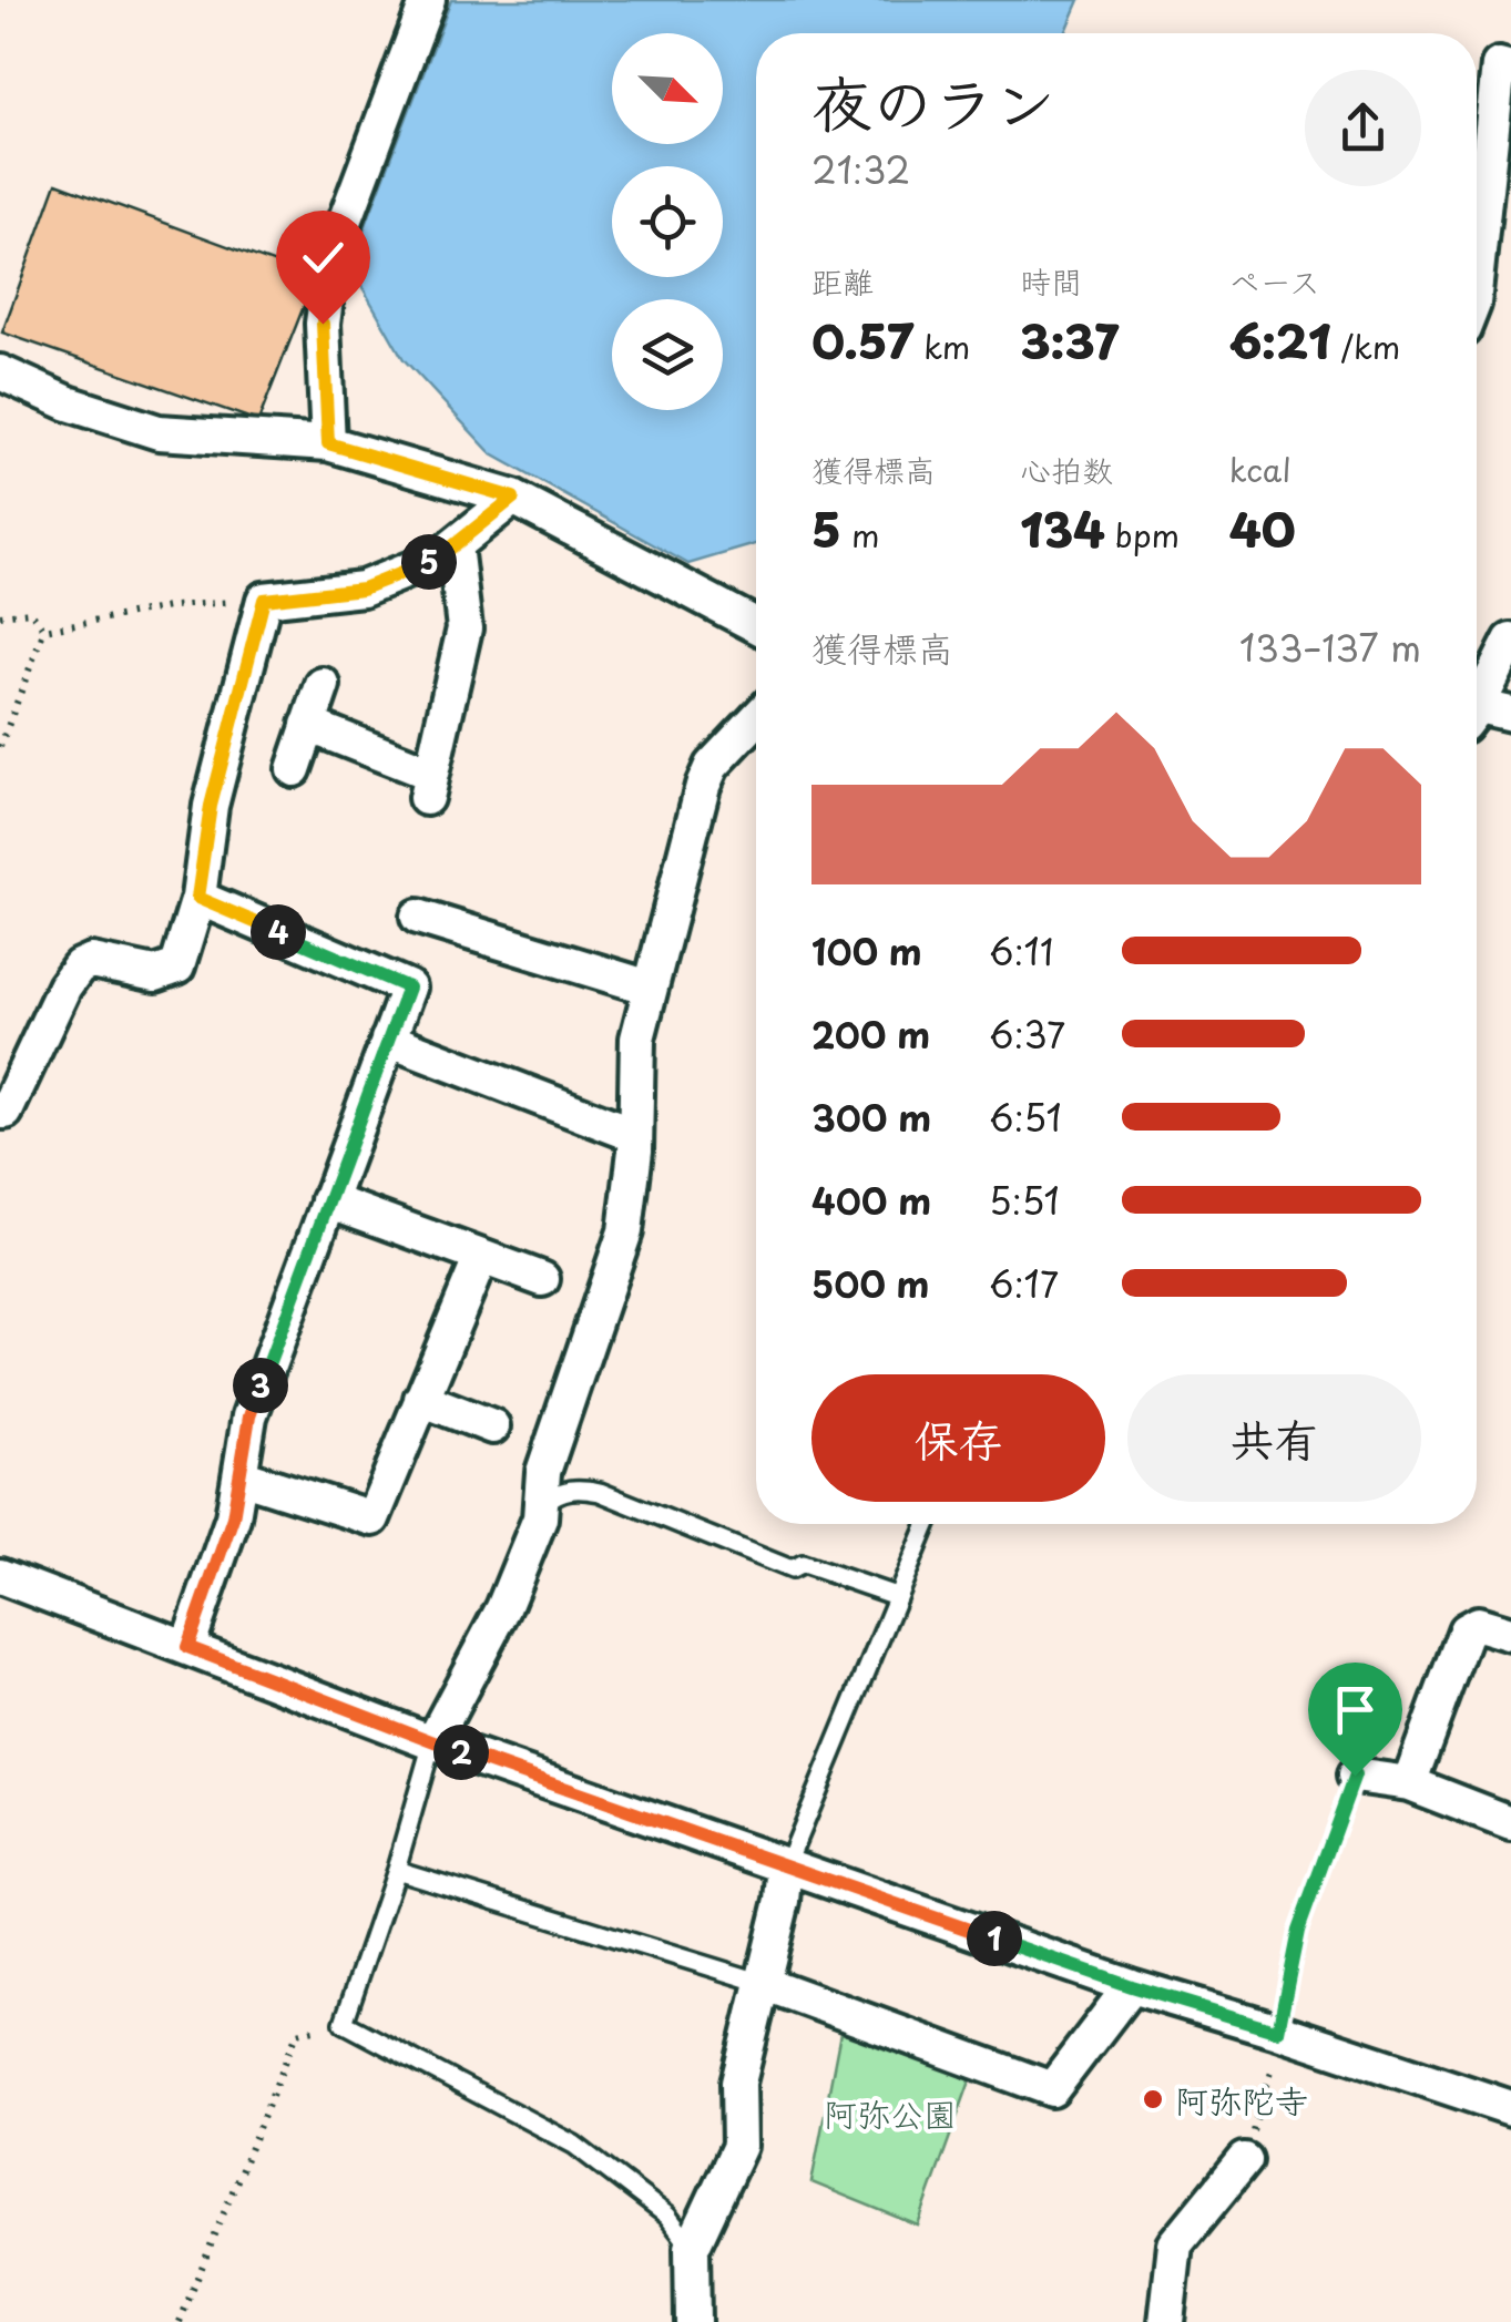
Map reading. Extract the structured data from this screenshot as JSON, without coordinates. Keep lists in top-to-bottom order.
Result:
{
  "parks": ["阿弥公園"],
  "places": ["阿弥陀寺"],
  "north": "bottom right",
  "page": {
    "heading": ["夜のラン", "21:32"],
    "stats": [
      ["距離", "0.57 km"],
      ["時間", "3:37"],
      ["ペース", "6:21 /km"],
      ["獲得標高", "5 m"],
      ["心拍数", "134 bpm"],
      ["kcal", "40"]
    ],
    "pins": [
      "5",
      "4",
      "3",
      "2",
      "1"
    ],
    "chart": ["獲得標高", "133–137 m"],
    "list": [
      {
        "name": "100 m",
        "note": "6:11"
      },
      {
        "name": "200 m",
        "note": "6:37"
      },
      {
        "name": "300 m",
        "note": "6:51"
      },
      {
        "name": "400 m",
        "note": "5:51"
      },
      {
        "name": "500 m",
        "note": "6:17"
      }
    ],
    "buttons": ["保存", "共有"]
  }
}
